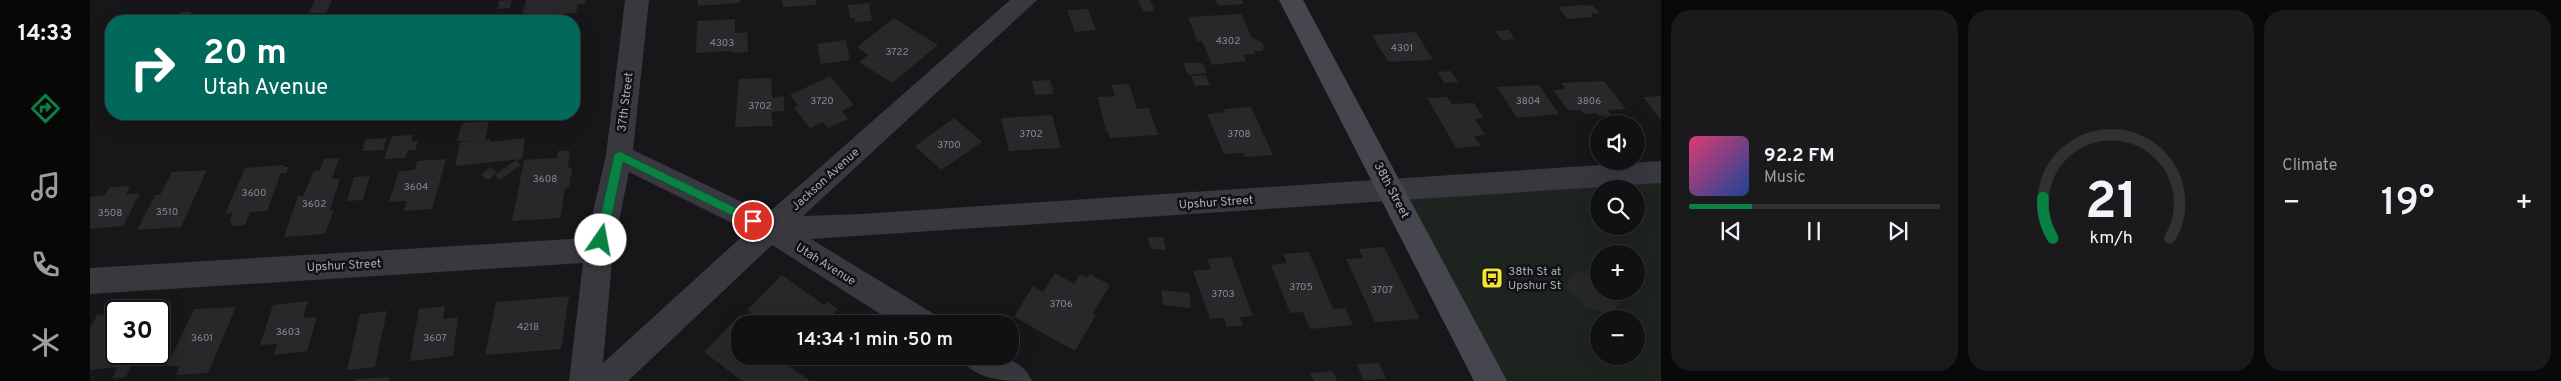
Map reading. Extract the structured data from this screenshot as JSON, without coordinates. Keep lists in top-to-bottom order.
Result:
{
  "streets": {
    "main road": ["38th Street"],
    "street": [
      "37th Street",
      "Jackson Avenue",
      "Upshur Street",
      "Utah Avenue"
    ]
  },
  "crossings": [
    ["37th Street", "Upshur Street"],
    ["37th Street", "Utah Avenue"],
    ["Jackson Avenue", "Upshur Street"],
    ["Jackson Avenue", "Utah Avenue"],
    ["38th Street", "Upshur Street"],
    ["Upshur Street", "Utah Avenue"]
  ],
  "places": {
    "bus stop": ["38th St at Upshur St"]
  },
  "house_numbers": [
    "4302",
    "4303",
    "4301",
    "3722",
    "3720",
    "3804",
    "3806",
    "3702",
    "3702",
    "3708",
    "3700",
    "3608",
    "3604",
    "3600",
    "3602",
    "3510",
    "3508",
    "3705",
    "3707",
    "3703",
    "3706",
    "4218",
    "3603",
    "3601",
    "3607"
  ],
  "page": {
    "tabs": "14:33",
    "tile": "Climate",
    "turn": ["20 m", "Utah Avenue"],
    "map_buttons": ["+", "−"],
    "song": ["92.2 FM", "Music"],
    "heat": ["−", "19°", "+"],
    "limit": "30",
    "trip": "14:34 · 1 min · 50 m",
    "gauge": ["21", "km/h"]
  }
}
